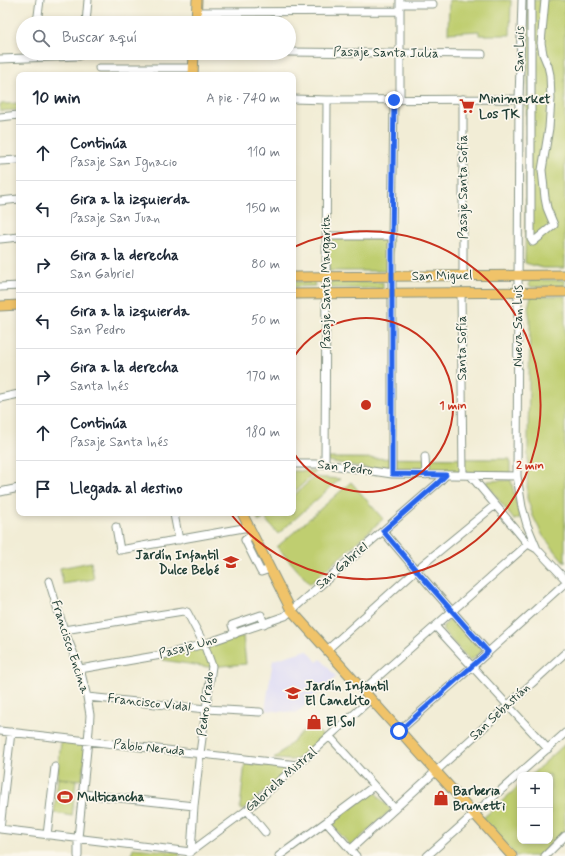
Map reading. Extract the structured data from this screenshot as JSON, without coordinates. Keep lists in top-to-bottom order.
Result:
{
  "streets": {
    "main road": ["San Miguel"],
    "street": [
      "San Luis",
      "Pasaje Santa Julia",
      "Pasaje Santa Sofía",
      "Pasaje Santa Margarita",
      "Nueva San Luis",
      "Santa Sofía",
      "San Pedro",
      "San Gabriel",
      "Francisco Encina",
      "Pasaje Uno",
      "Francisco Vidal",
      "Pedro Prado",
      "San Sebastián",
      "Pablo Neruda",
      "Gabriela Mistral"
    ]
  },
  "crossings": [
    ["San Luis", "Nueva San Luis"],
    ["Pasaje Santa Sofía", "San Miguel"],
    ["San Miguel", "Pasaje Santa Margarita"],
    ["San Miguel", "Nueva San Luis"],
    ["San Miguel", "Santa Sofía"],
    ["Pasaje Santa Margarita", "San Pedro"],
    ["Nueva San Luis", "San Pedro"],
    ["Santa Sofía", "San Pedro"],
    ["San Pedro", "San Gabriel"],
    ["San Gabriel", "Pasaje Uno"],
    ["Francisco Encina", "Pasaje Uno"],
    ["Francisco Encina", "Francisco Vidal"],
    ["Francisco Encina", "Pedro Prado"],
    ["Francisco Encina", "Pablo Neruda"],
    ["Pasaje Uno", "Pedro Prado"],
    ["Francisco Vidal", "Pedro Prado"],
    ["Pedro Prado", "Pablo Neruda"],
    ["Pedro Prado", "Gabriela Mistral"],
    ["Pablo Neruda", "Gabriela Mistral"]
  ],
  "places": {
    "supermarket": ["Minimarket Los TK"],
    "school or university": ["Jardín Infantil Dulce Bebé", "Jardín Infantil El Canelito"],
    "shop": ["El Sol", "Barberia Brunetti"],
    "sports": ["Multicancha"]
  },
  "page": {
    "search": "Buscar aquí",
    "heading": ["10 min", "A pie · 740 m"],
    "list": [
      ["Continúa", "Pasaje San Ignacio", "110 m"],
      ["Gira a la izquierda", "Pasaje San Juan", "150 m"],
      ["Gira a la derecha", "San Gabriel", "80 m"],
      ["Gira a la izquierda", "San Pedro", "50 m"],
      ["Gira a la derecha", "Santa Inés", "170 m"],
      ["Continúa", "Pasaje Santa Inés", "180 m"],
      "Llegada al destino"
    ],
    "map_buttons": ["+", "−"]
  },
  "rings": ["1 min", "2 min"]
}
